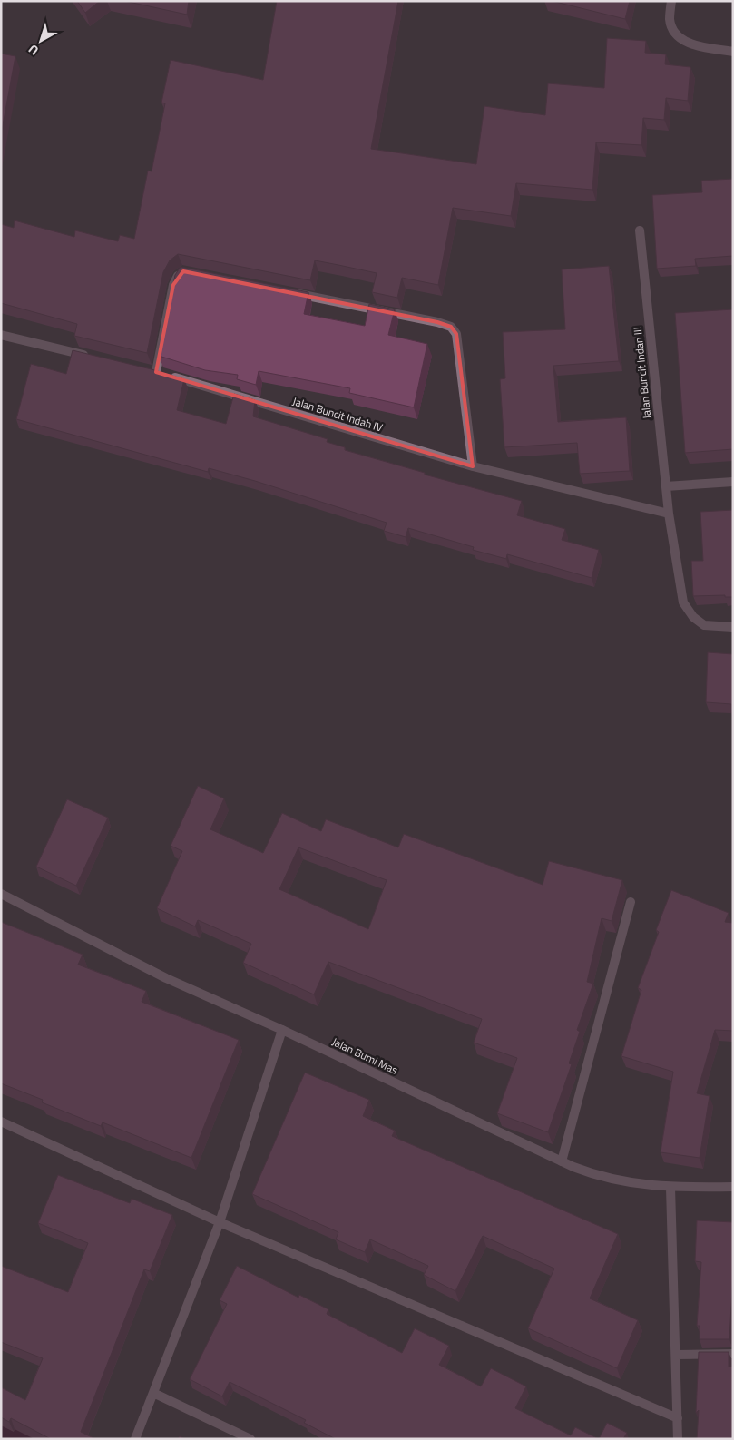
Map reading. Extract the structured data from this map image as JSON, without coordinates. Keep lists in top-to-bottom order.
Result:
{
  "streets": {
    "street": ["Jalan Buncit Indan III", "Jalan Buncit Indah IV", "Jalan Bumi Mas"]
  },
  "crossings": [
    ["Jalan Buncit Indan III", "Jalan Buncit Indah IV"]
  ],
  "north": "bottom left"
}
